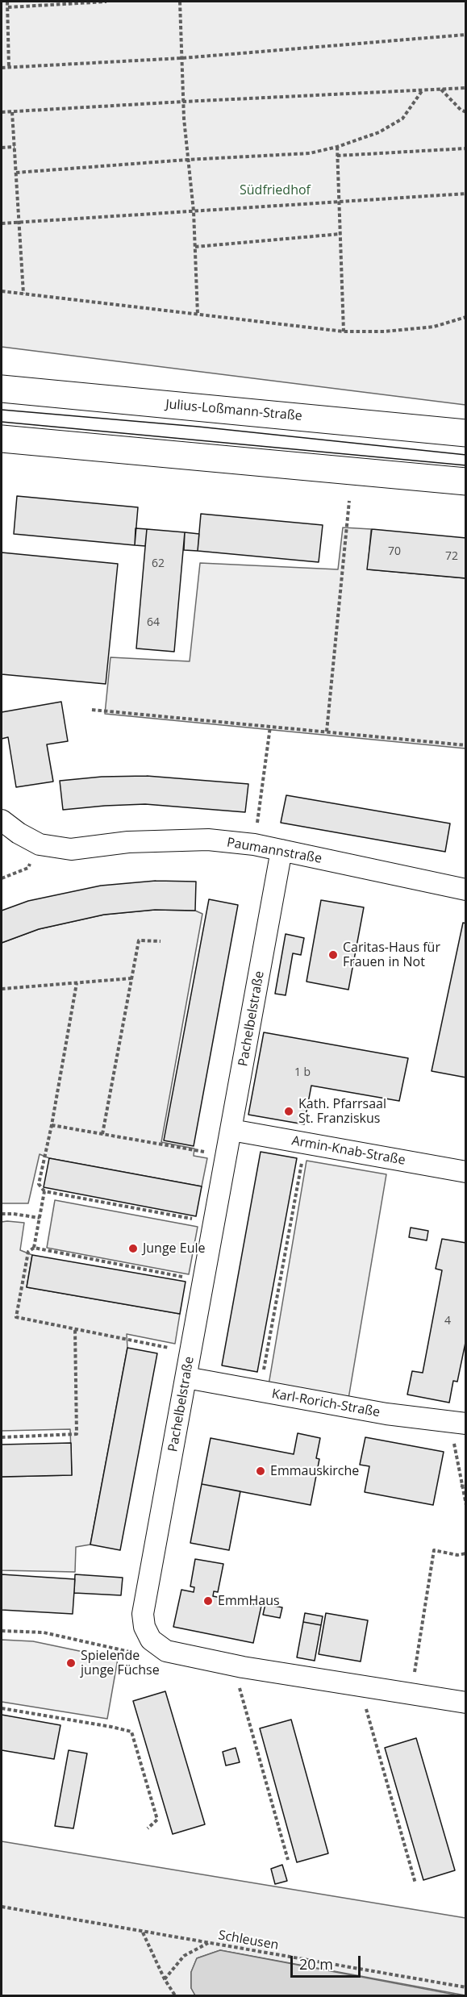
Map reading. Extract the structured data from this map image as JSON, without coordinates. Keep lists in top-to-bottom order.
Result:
{
  "streets": {
    "main road": ["Julius-Loßmann-Straße"],
    "street": [
      "Paumannstraße",
      "Pachelbelstraße",
      "Armin-Knab-Straße",
      "Karl-Rorich-Straße"
    ],
    "path": ["Schleusen"]
  },
  "crossings": [
    ["Paumannstraße", "Pachelbelstraße"],
    ["Pachelbelstraße", "Armin-Knab-Straße"],
    ["Pachelbelstraße", "Karl-Rorich-Straße"]
  ],
  "parks": ["Südfriedhof"],
  "places": [
    "Caritas-Haus für Frauen in Not",
    "Kath. Pfarrsaal St. Franziskus",
    "Junge Eule",
    "Emmauskirche",
    "EmmHaus",
    "Spielende junge Füchse"
  ],
  "house_numbers": [
    "70",
    "72",
    "62",
    "64",
    "1 b",
    "4"
  ],
  "scale_bar": "20 m"
}
